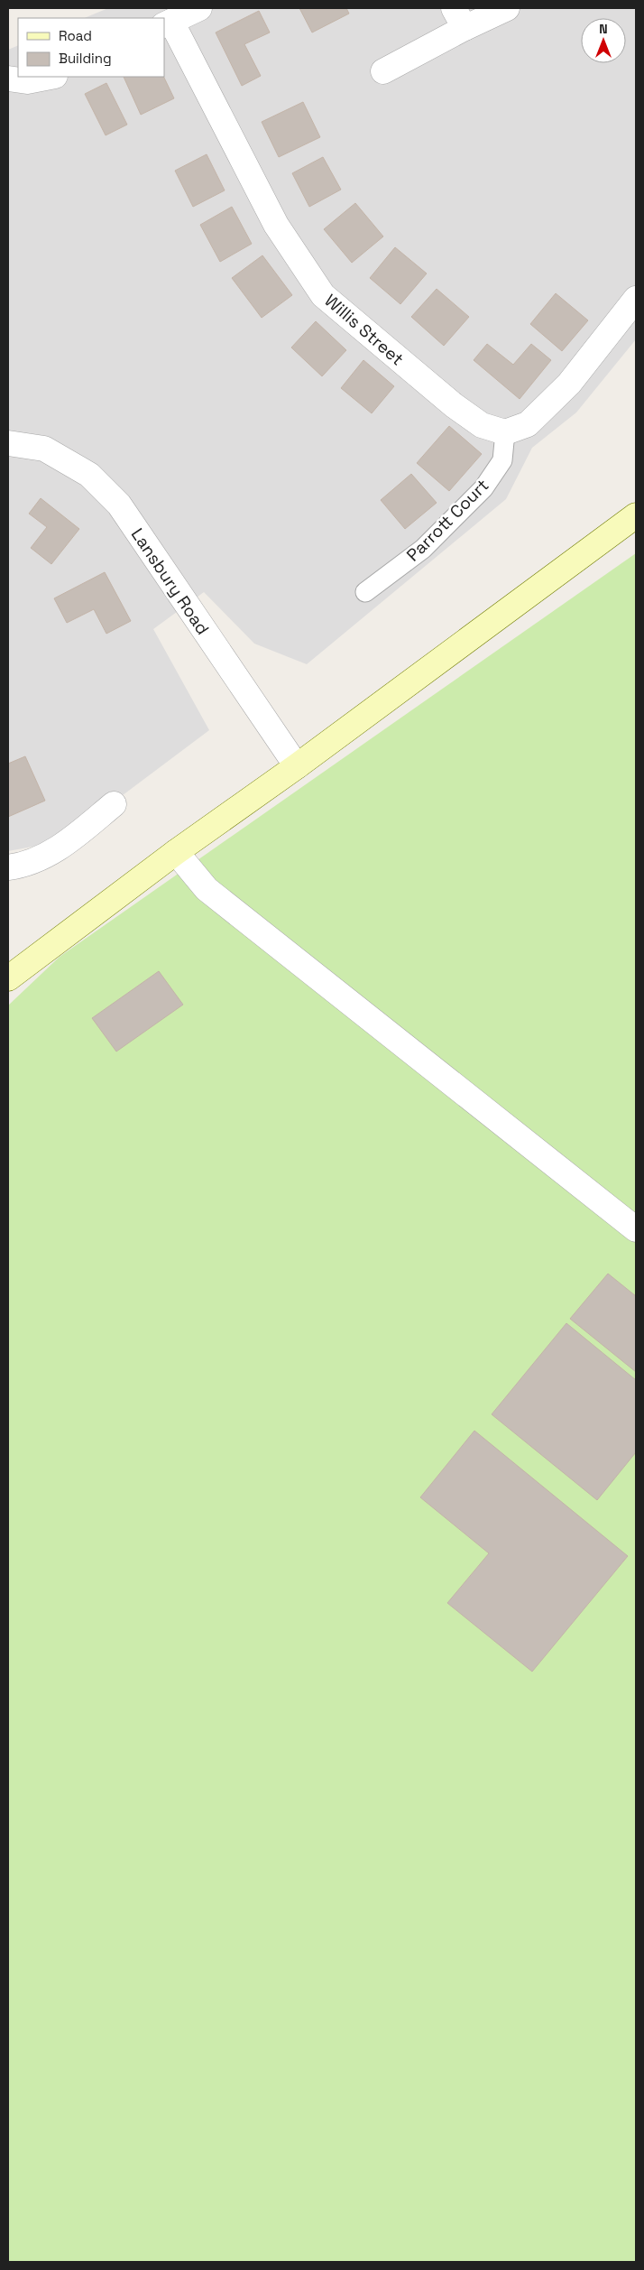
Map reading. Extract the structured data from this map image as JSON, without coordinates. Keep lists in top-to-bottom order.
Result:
{
  "streets": {
    "street": ["Willis Street", "Lansbury Road"],
    "lane": ["Parrott Court"]
  },
  "crossings": [
    ["Willis Street", "Parrott Court"]
  ],
  "legend": ["Road", "Building"],
  "north": "top"
}
